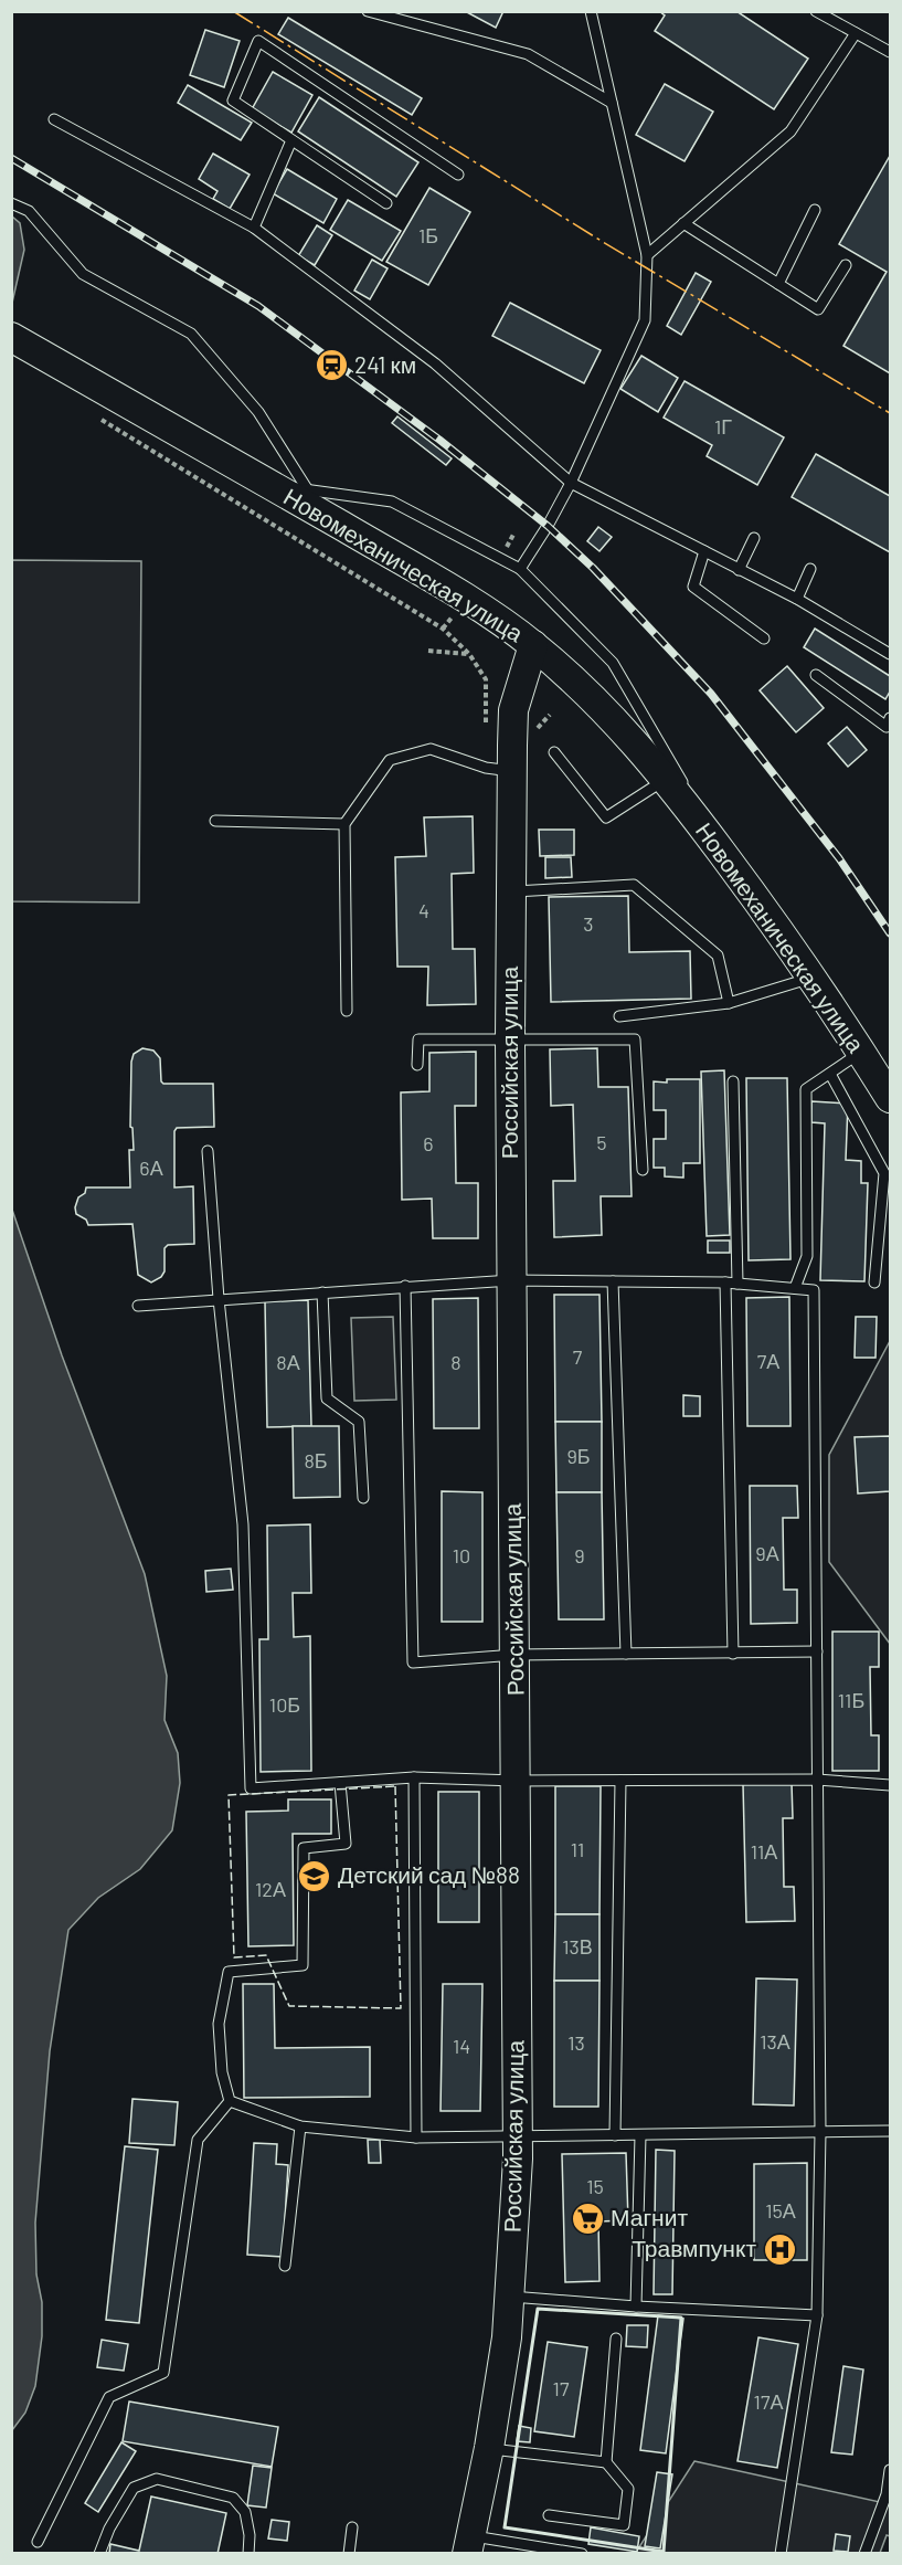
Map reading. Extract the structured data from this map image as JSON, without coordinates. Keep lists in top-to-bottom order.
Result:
{
  "streets": {
    "main road": ["Новомеханическая улица", "Российская улица"]
  },
  "crossings": [
    ["Новомеханическая улица", "Российская улица"]
  ],
  "places": {
    "station": ["241 км"],
    "school or university": ["Детский сад №88"],
    "supermarket": ["Магнит"],
    "hospital": ["Травмпункт"]
  },
  "house_numbers": [
    "1Б",
    "1Г",
    "4",
    "3",
    "5",
    "6",
    "6А",
    "7",
    "7А",
    "8А",
    "8",
    "9Б",
    "8Б",
    "9А",
    "10",
    "9",
    "11Б",
    "10Б",
    "11",
    "11А",
    "12А",
    "13В",
    "13А",
    "13",
    "14",
    "15",
    "15А",
    "17",
    "17А"
  ]
}
